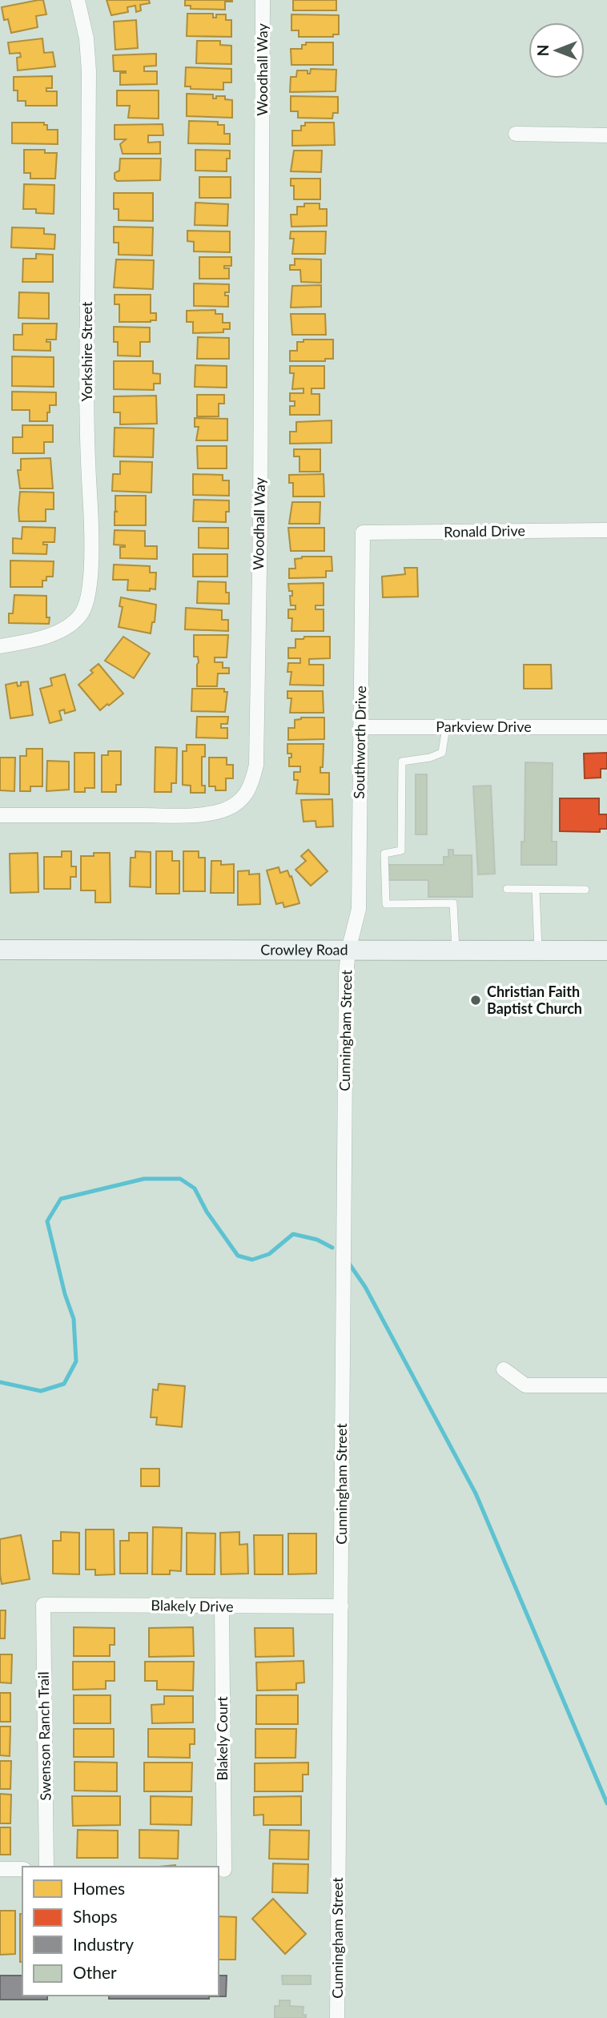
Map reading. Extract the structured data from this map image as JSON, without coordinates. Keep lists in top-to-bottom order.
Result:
{
  "streets": {
    "main road": ["Crowley Road"],
    "street": [
      "Woodhall Way",
      "Yorkshire Street",
      "Ronald Drive",
      "Parkview Drive",
      "Southworth Drive",
      "Cunningham Street",
      "Blakely Drive",
      "Swenson Ranch Trail",
      "Blakely Court"
    ]
  },
  "crossings": [
    ["Ronald Drive", "Southworth Drive"],
    ["Parkview Drive", "Southworth Drive"],
    ["Southworth Drive", "Crowley Road"],
    ["Southworth Drive", "Cunningham Street"],
    ["Crowley Road", "Cunningham Street"],
    ["Cunningham Street", "Blakely Drive"],
    ["Blakely Drive", "Swenson Ranch Trail"],
    ["Blakely Drive", "Blakely Court"]
  ],
  "places": ["Christian Faith Baptist Church"],
  "legend": [
    "Homes",
    "Shops",
    "Industry",
    "Other"
  ],
  "north": "left"
}
